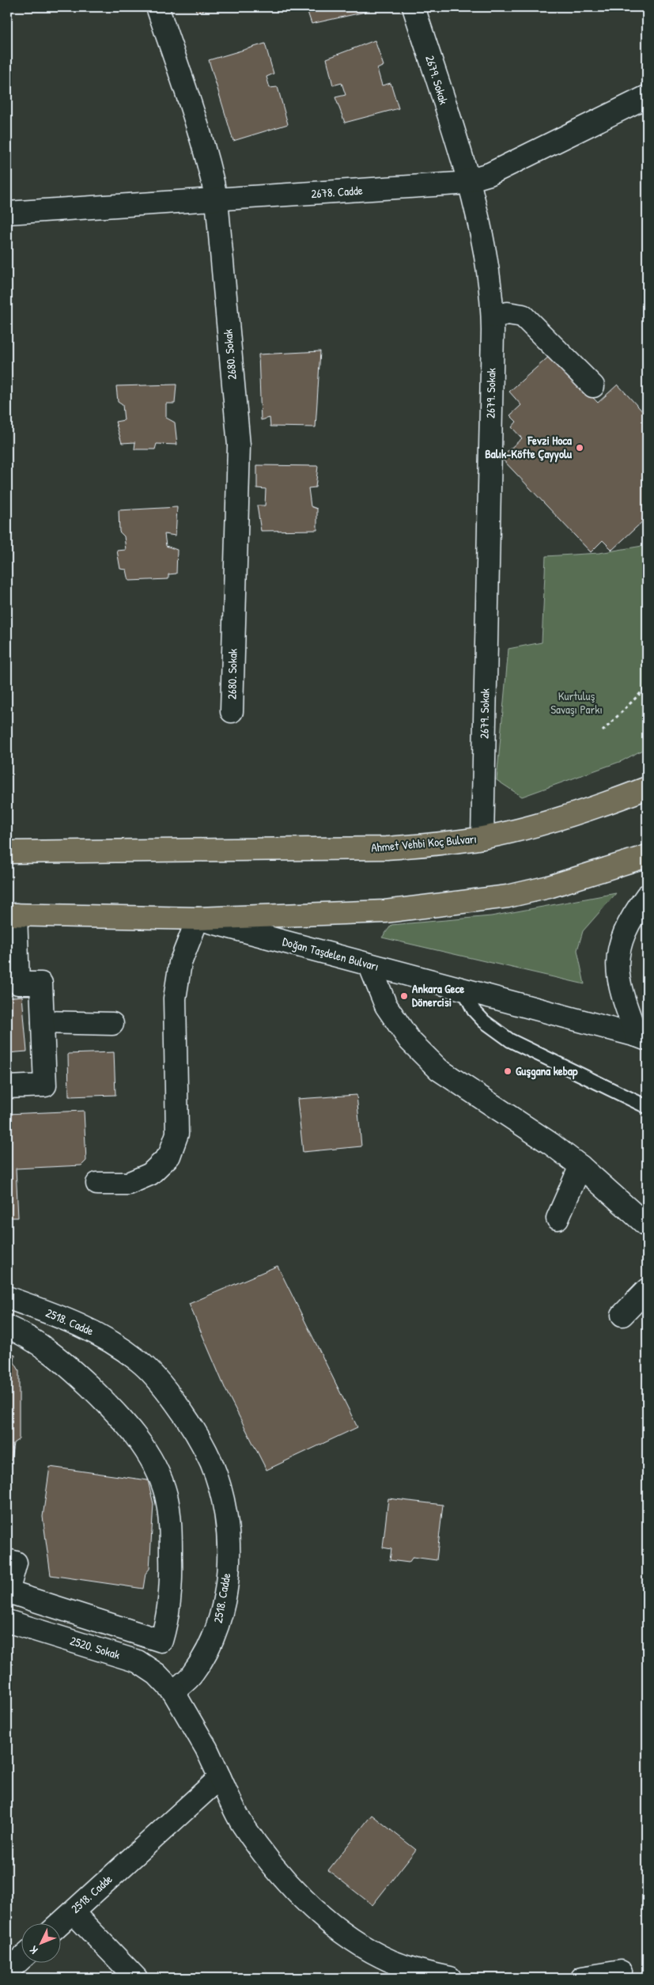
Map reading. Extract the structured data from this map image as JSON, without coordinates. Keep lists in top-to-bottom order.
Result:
{
  "streets": {
    "main road": ["Ahmet Vehbi Koç Bulvarı", "Doğan Taşdelen Bulvarı"],
    "street": [
      "2679. Sokak",
      "2678. Cadde",
      "2680. Sokak",
      "2518. Cadde",
      "2520. Sokak"
    ]
  },
  "crossings": [
    ["2679. Sokak", "2678. Cadde"],
    ["2679. Sokak", "Ahmet Vehbi Koç Bulvarı"],
    ["2678. Cadde", "2680. Sokak"],
    ["2518. Cadde", "2520. Sokak"]
  ],
  "parks": ["Kurtuluş Savaşı Parkı"],
  "places": ["Fevzi Hoca Balık-Köfte Çayyolu", "Ankara Gece Dönercisi", "Guşgana kebap"],
  "north": "bottom left"
}
